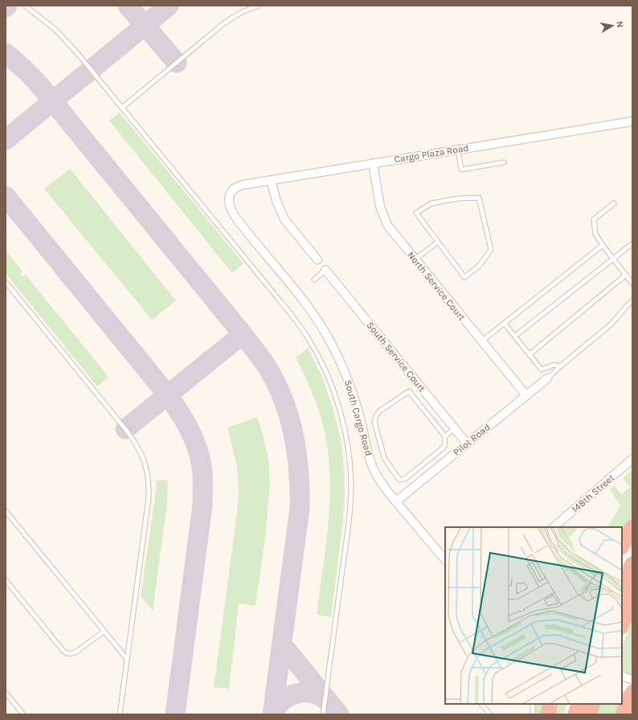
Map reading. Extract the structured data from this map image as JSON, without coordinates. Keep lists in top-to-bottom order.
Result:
{
  "streets": {
    "street": [
      "Cargo Plaza Road",
      "North Service Court",
      "South Service Court",
      "South Cargo Road",
      "Pilot Road",
      "148th Street"
    ]
  },
  "crossings": [
    ["Cargo Plaza Road", "North Service Court"],
    ["Cargo Plaza Road", "South Cargo Road"],
    ["North Service Court", "Pilot Road"],
    ["South Service Court", "Pilot Road"],
    ["South Cargo Road", "Pilot Road"]
  ],
  "north": "right"
}
